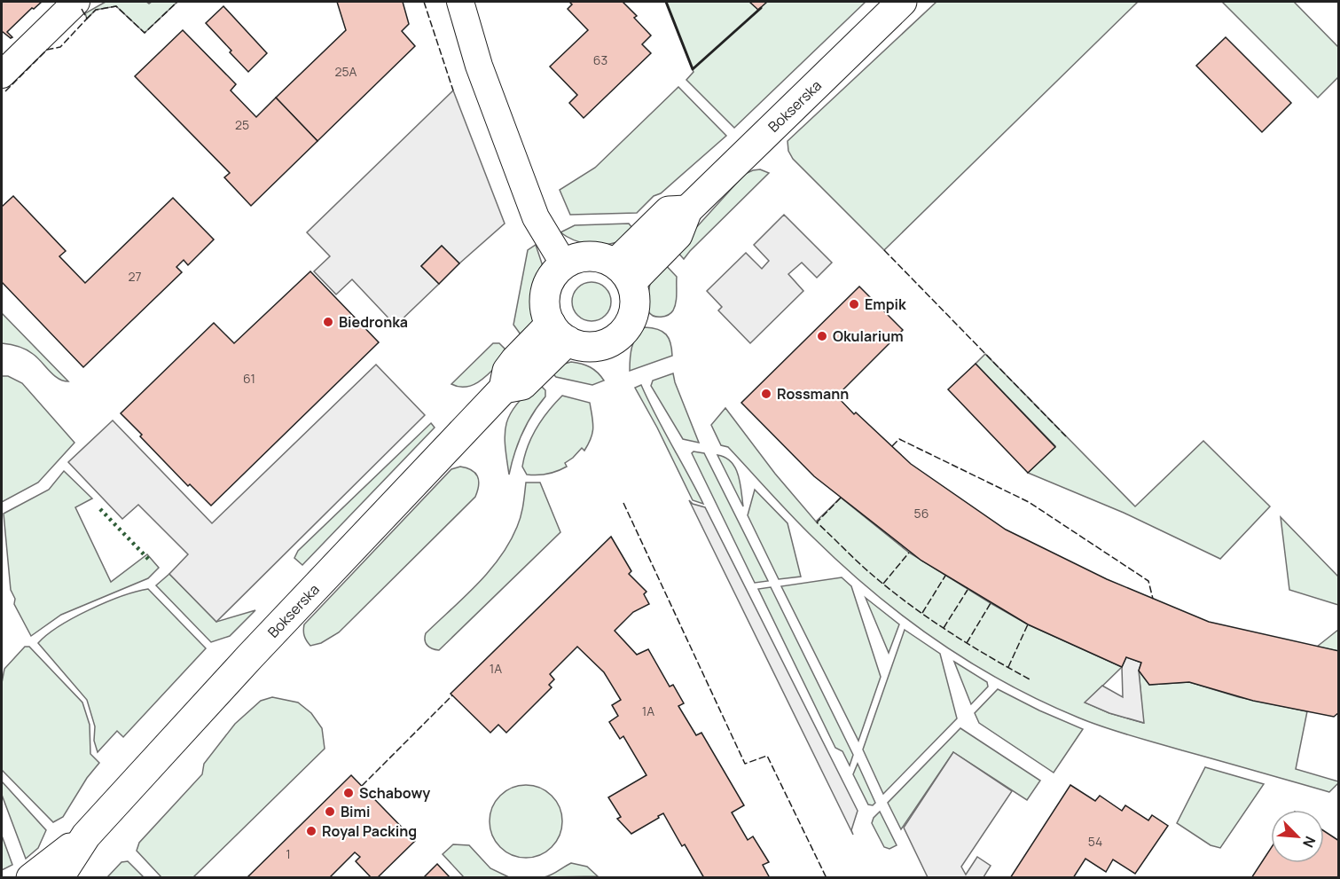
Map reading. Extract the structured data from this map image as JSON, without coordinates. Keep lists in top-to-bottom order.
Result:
{
  "streets": {
    "street": ["Bokserska"]
  },
  "places": [
    "Empik",
    "Biedronka",
    "Okularium",
    "Rossmann",
    "Schabowy",
    "Bimi",
    "Royal Packing"
  ],
  "house_numbers": [
    "63",
    "25A",
    "25",
    "27",
    "61",
    "56",
    "1A",
    "1A",
    "54",
    "1"
  ],
  "north": "bottom right"
}
